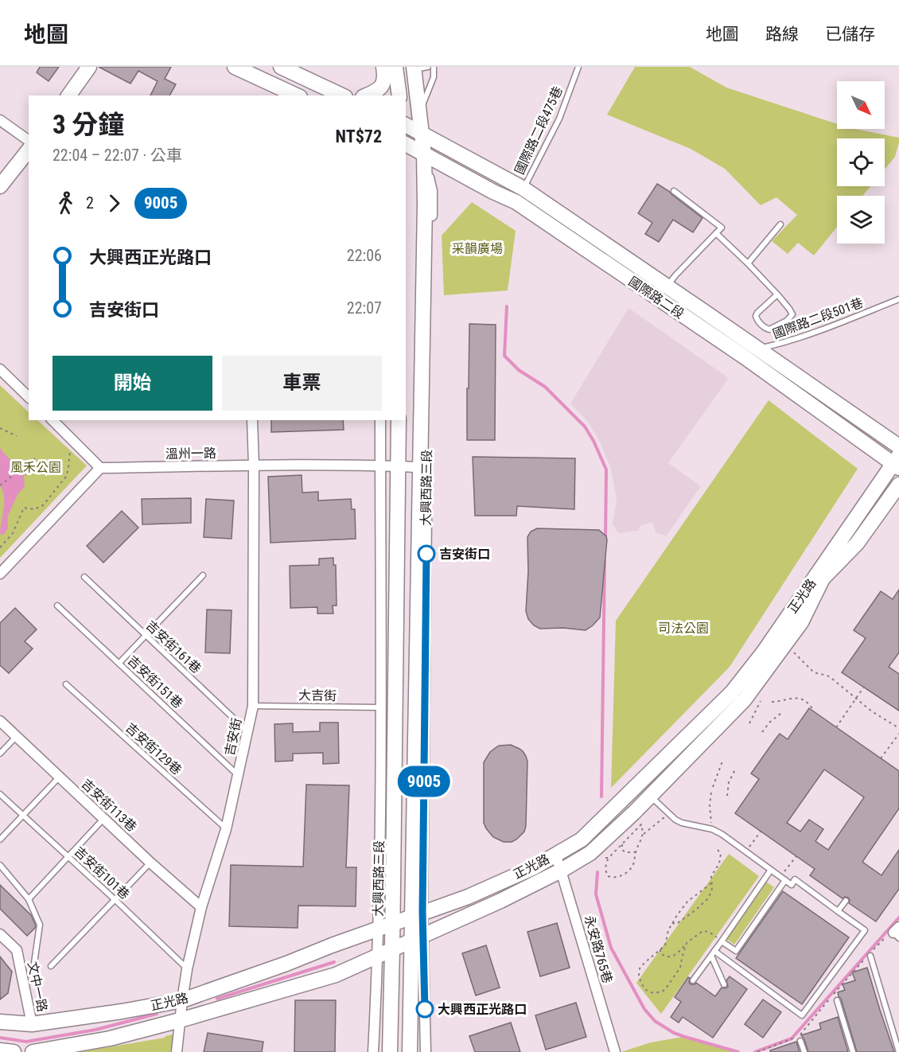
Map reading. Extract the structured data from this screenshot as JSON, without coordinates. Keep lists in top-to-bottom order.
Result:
{
  "streets": {
    "street": [
      "國際路二段",
      "溫州一路",
      "大興西路三段",
      "正光路",
      "吉安街",
      "吉安街113巷",
      "永安路765巷",
      "文中一路"
    ],
    "lane": [
      "國際路二段475巷",
      "國際路二段501巷",
      "吉安街161巷",
      "吉安街151巷",
      "大吉街",
      "吉安街129巷",
      "吉安街101巷"
    ]
  },
  "crossings": [
    ["國際路二段475巷", "國際路二段"],
    ["國際路二段", "國際路二段501巷"],
    ["國際路二段", "大興西路三段"],
    ["國際路二段", "正光路"],
    ["溫州一路", "大興西路三段"],
    ["溫州一路", "吉安街"],
    ["大興西路三段", "正光路"],
    ["大興西路三段", "大吉街"],
    ["正光路", "吉安街"],
    ["正光路", "永安路765巷"],
    ["正光路", "文中一路"],
    ["吉安街161巷", "吉安街"],
    ["吉安街151巷", "吉安街"],
    ["大吉街", "吉安街"],
    ["吉安街", "吉安街129巷"],
    ["吉安街", "吉安街113巷"],
    ["吉安街", "吉安街101巷"]
  ],
  "parks": ["采韻廣場", "風禾公園", "司法公園"],
  "places": ["吉安街口", "大興西正光路口"],
  "lines": ["bus line 9005"],
  "north": "bottom right",
  "page": {
    "header": "地圖",
    "nav": ["地圖", "路線", "已儲存"],
    "on_map": "9005",
    "heading": ["3 分鐘", "22:04 – 22:07 · 公車", "NT$72"],
    "legs": ["2", "9005"],
    "list": [
      {
        "name": "大興西正光路口",
        "value": "22:06"
      },
      {
        "name": "吉安街口",
        "value": "22:07"
      }
    ],
    "buttons": ["開始", "車票"]
  }
}
